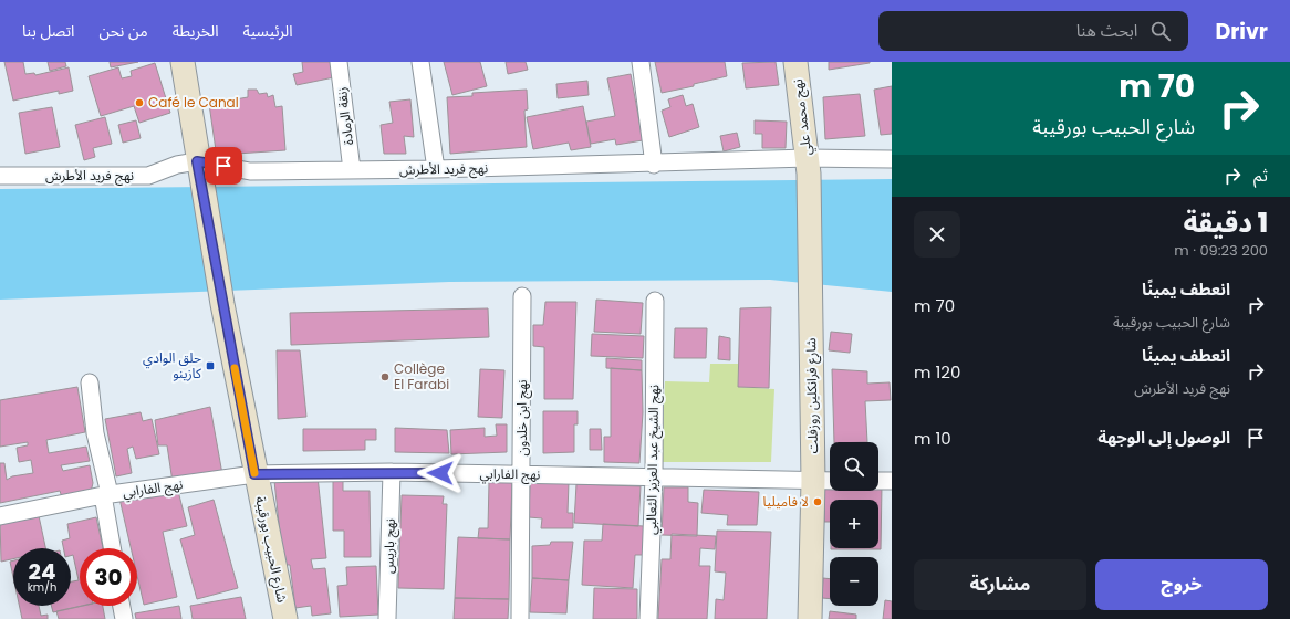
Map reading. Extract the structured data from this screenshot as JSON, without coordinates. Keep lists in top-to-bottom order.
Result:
{
  "streets": {
    "main road": ["نهج محمد علي", "شارع فرانكلين روزفلت", "شارع الحبيب بورقيبة"],
    "street": [
      "زنقة الرمادة",
      "نهج فريد الأطرش",
      "نهج ابن خلدون",
      "نهج الشيخ عبد العزيز الثعالبي",
      "نهج الفارابي",
      "نهج باريس"
    ]
  },
  "crossings": [
    ["زنقة الرمادة", "نهج فريد الأطرش"],
    ["نهج محمد علي", "نهج فريد الأطرش"],
    ["نهج محمد علي", "شارع فرانكلين روزفلت"],
    ["نهج فريد الأطرش", "شارع فرانكلين روزفلت"],
    ["نهج فريد الأطرش", "شارع الحبيب بورقيبة"],
    ["شارع فرانكلين روزفلت", "نهج الفارابي"],
    ["نهج ابن خلدون", "نهج الفارابي"],
    ["نهج الشيخ عبد العزيز الثعالبي", "نهج الفارابي"],
    ["نهج الفارابي", "نهج باريس"],
    ["نهج الفارابي", "شارع الحبيب بورقيبة"]
  ],
  "places": {
    "other": ["Café le Canal", "Collège El Farabi", "لا فاميليا"],
    "transit": ["حلق الوادي كازينو"]
  },
  "page": {
    "header": "Drivr",
    "search": "ابحث هنا",
    "nav": [
      "الرئيسية",
      "الخريطة",
      "من نحن",
      "اتصل بنا"
    ],
    "turn": ["70 m", "شارع الحبيب بورقيبة"],
    "then": "ثم",
    "heading": ["1 دقيقة", "200 m · 09:23"],
    "list": [
      {
        "name": "انعطف يمينًا",
        "note": "شارع الحبيب بورقيبة",
        "value": "70 m"
      },
      {
        "name": "انعطف يمينًا",
        "note": "نهج فريد الأطرش",
        "value": "120 m"
      },
      {
        "name": "الوصول إلى الوجهة",
        "value": "10 m"
      }
    ],
    "map_buttons": ["+", "−"],
    "speed": "24 km/h",
    "limit": "30",
    "buttons": ["خروج", "مشاركة"]
  }
}
